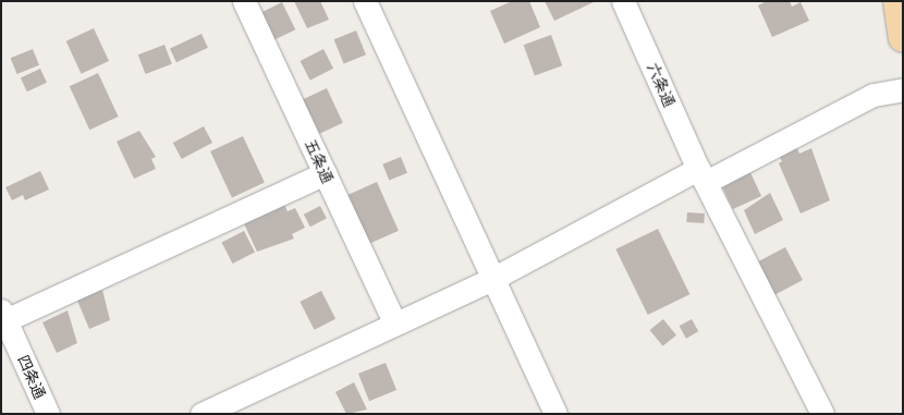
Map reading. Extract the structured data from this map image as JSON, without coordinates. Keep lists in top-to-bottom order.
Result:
{
  "streets": {
    "street": ["六条通", "五条通", "四条通"]
  }
}
